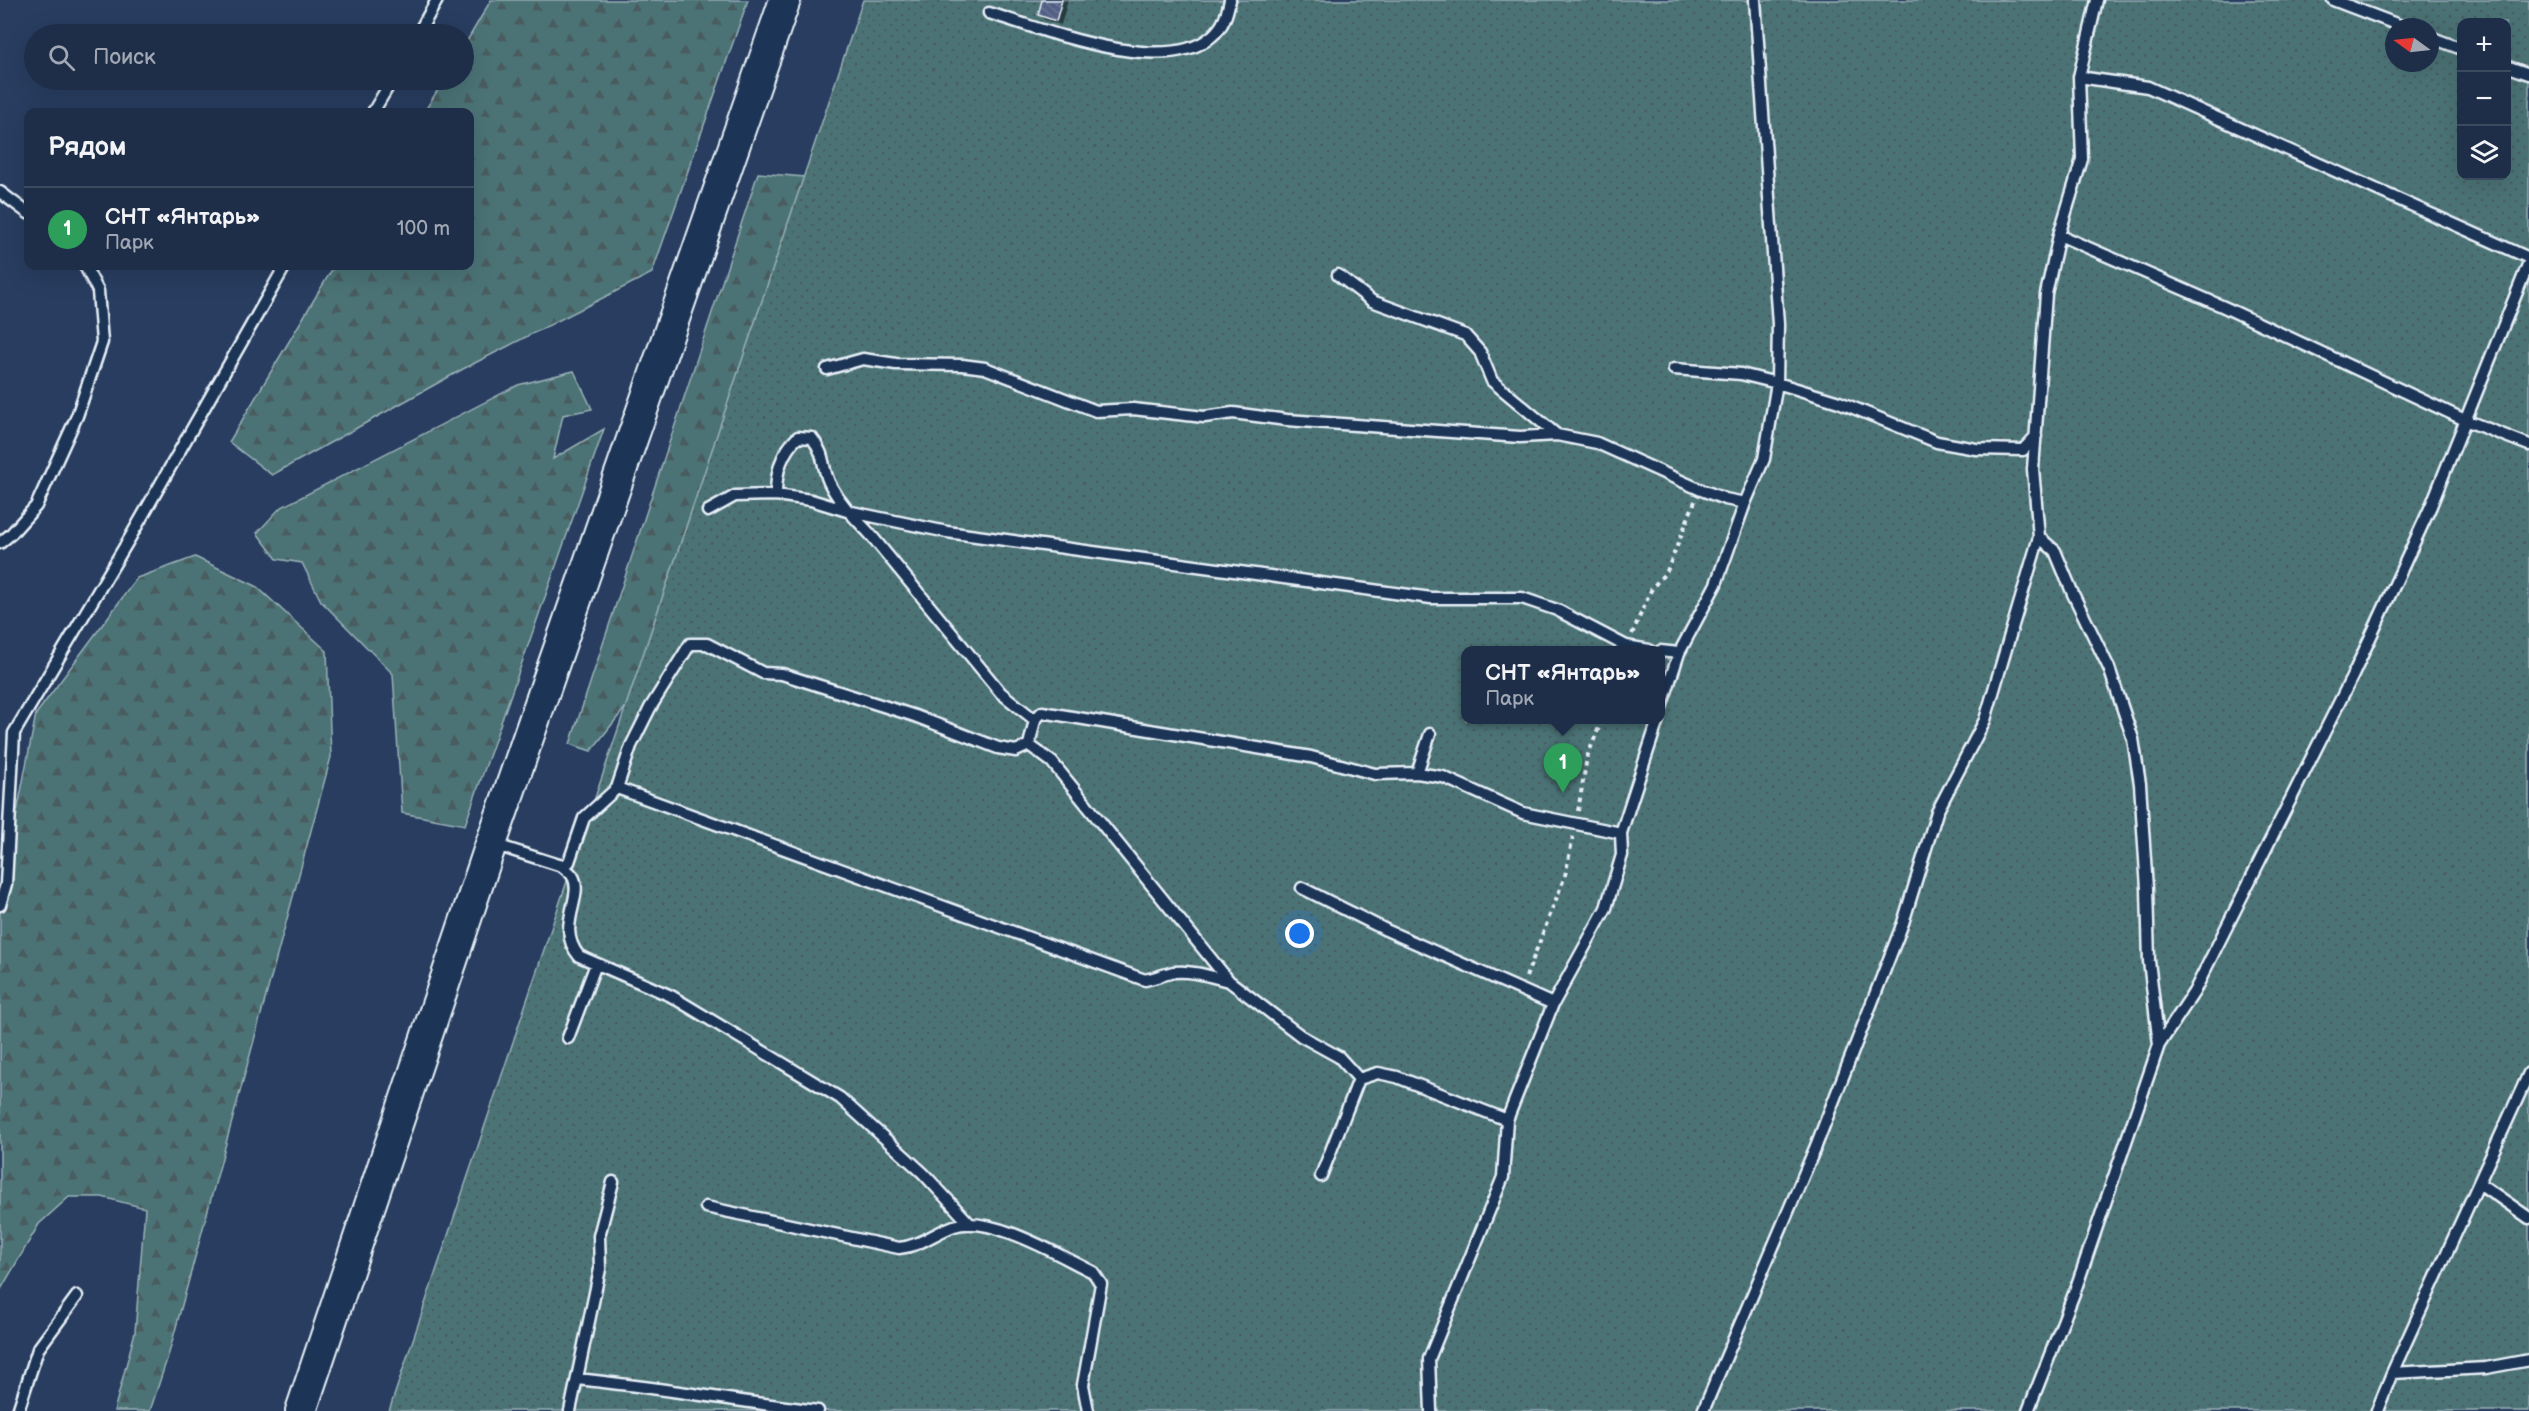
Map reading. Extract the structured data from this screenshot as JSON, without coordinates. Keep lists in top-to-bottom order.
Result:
{
  "north": "left",
  "page": {
    "map_buttons": ["+", "−"],
    "search": "Поиск",
    "heading": "Рядом",
    "list": [
      {
        "mark": "1",
        "name": "СНТ «Янтарь»",
        "note": "Парк",
        "value": "100 m"
      }
    ],
    "popup": ["СНТ «Янтарь»", "Парк"],
    "pins": "1"
  }
}
